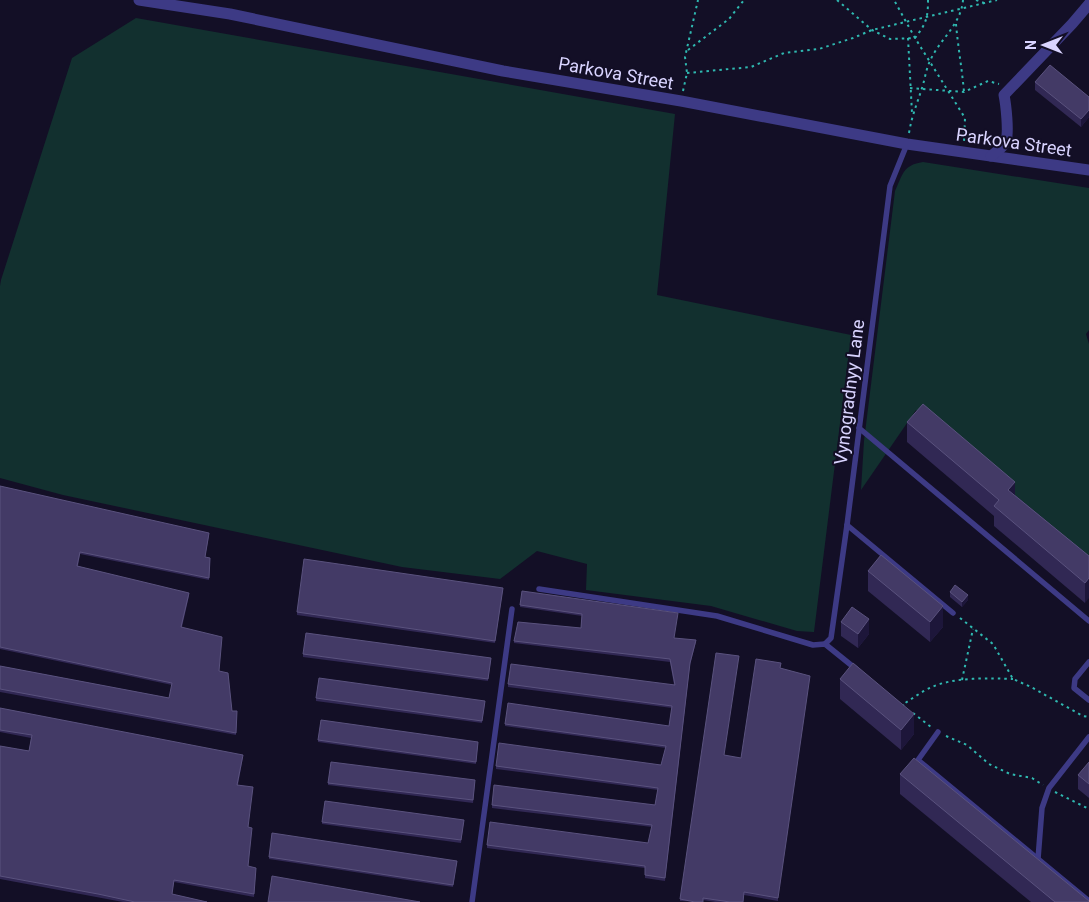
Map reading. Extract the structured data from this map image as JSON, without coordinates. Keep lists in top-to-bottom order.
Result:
{
  "streets": {
    "street": ["Parkova Street"],
    "lane": ["Vynogradnyy Lane"]
  },
  "crossings": [
    ["Parkova Street", "Vynogradnyy Lane"]
  ],
  "north": "left"
}
